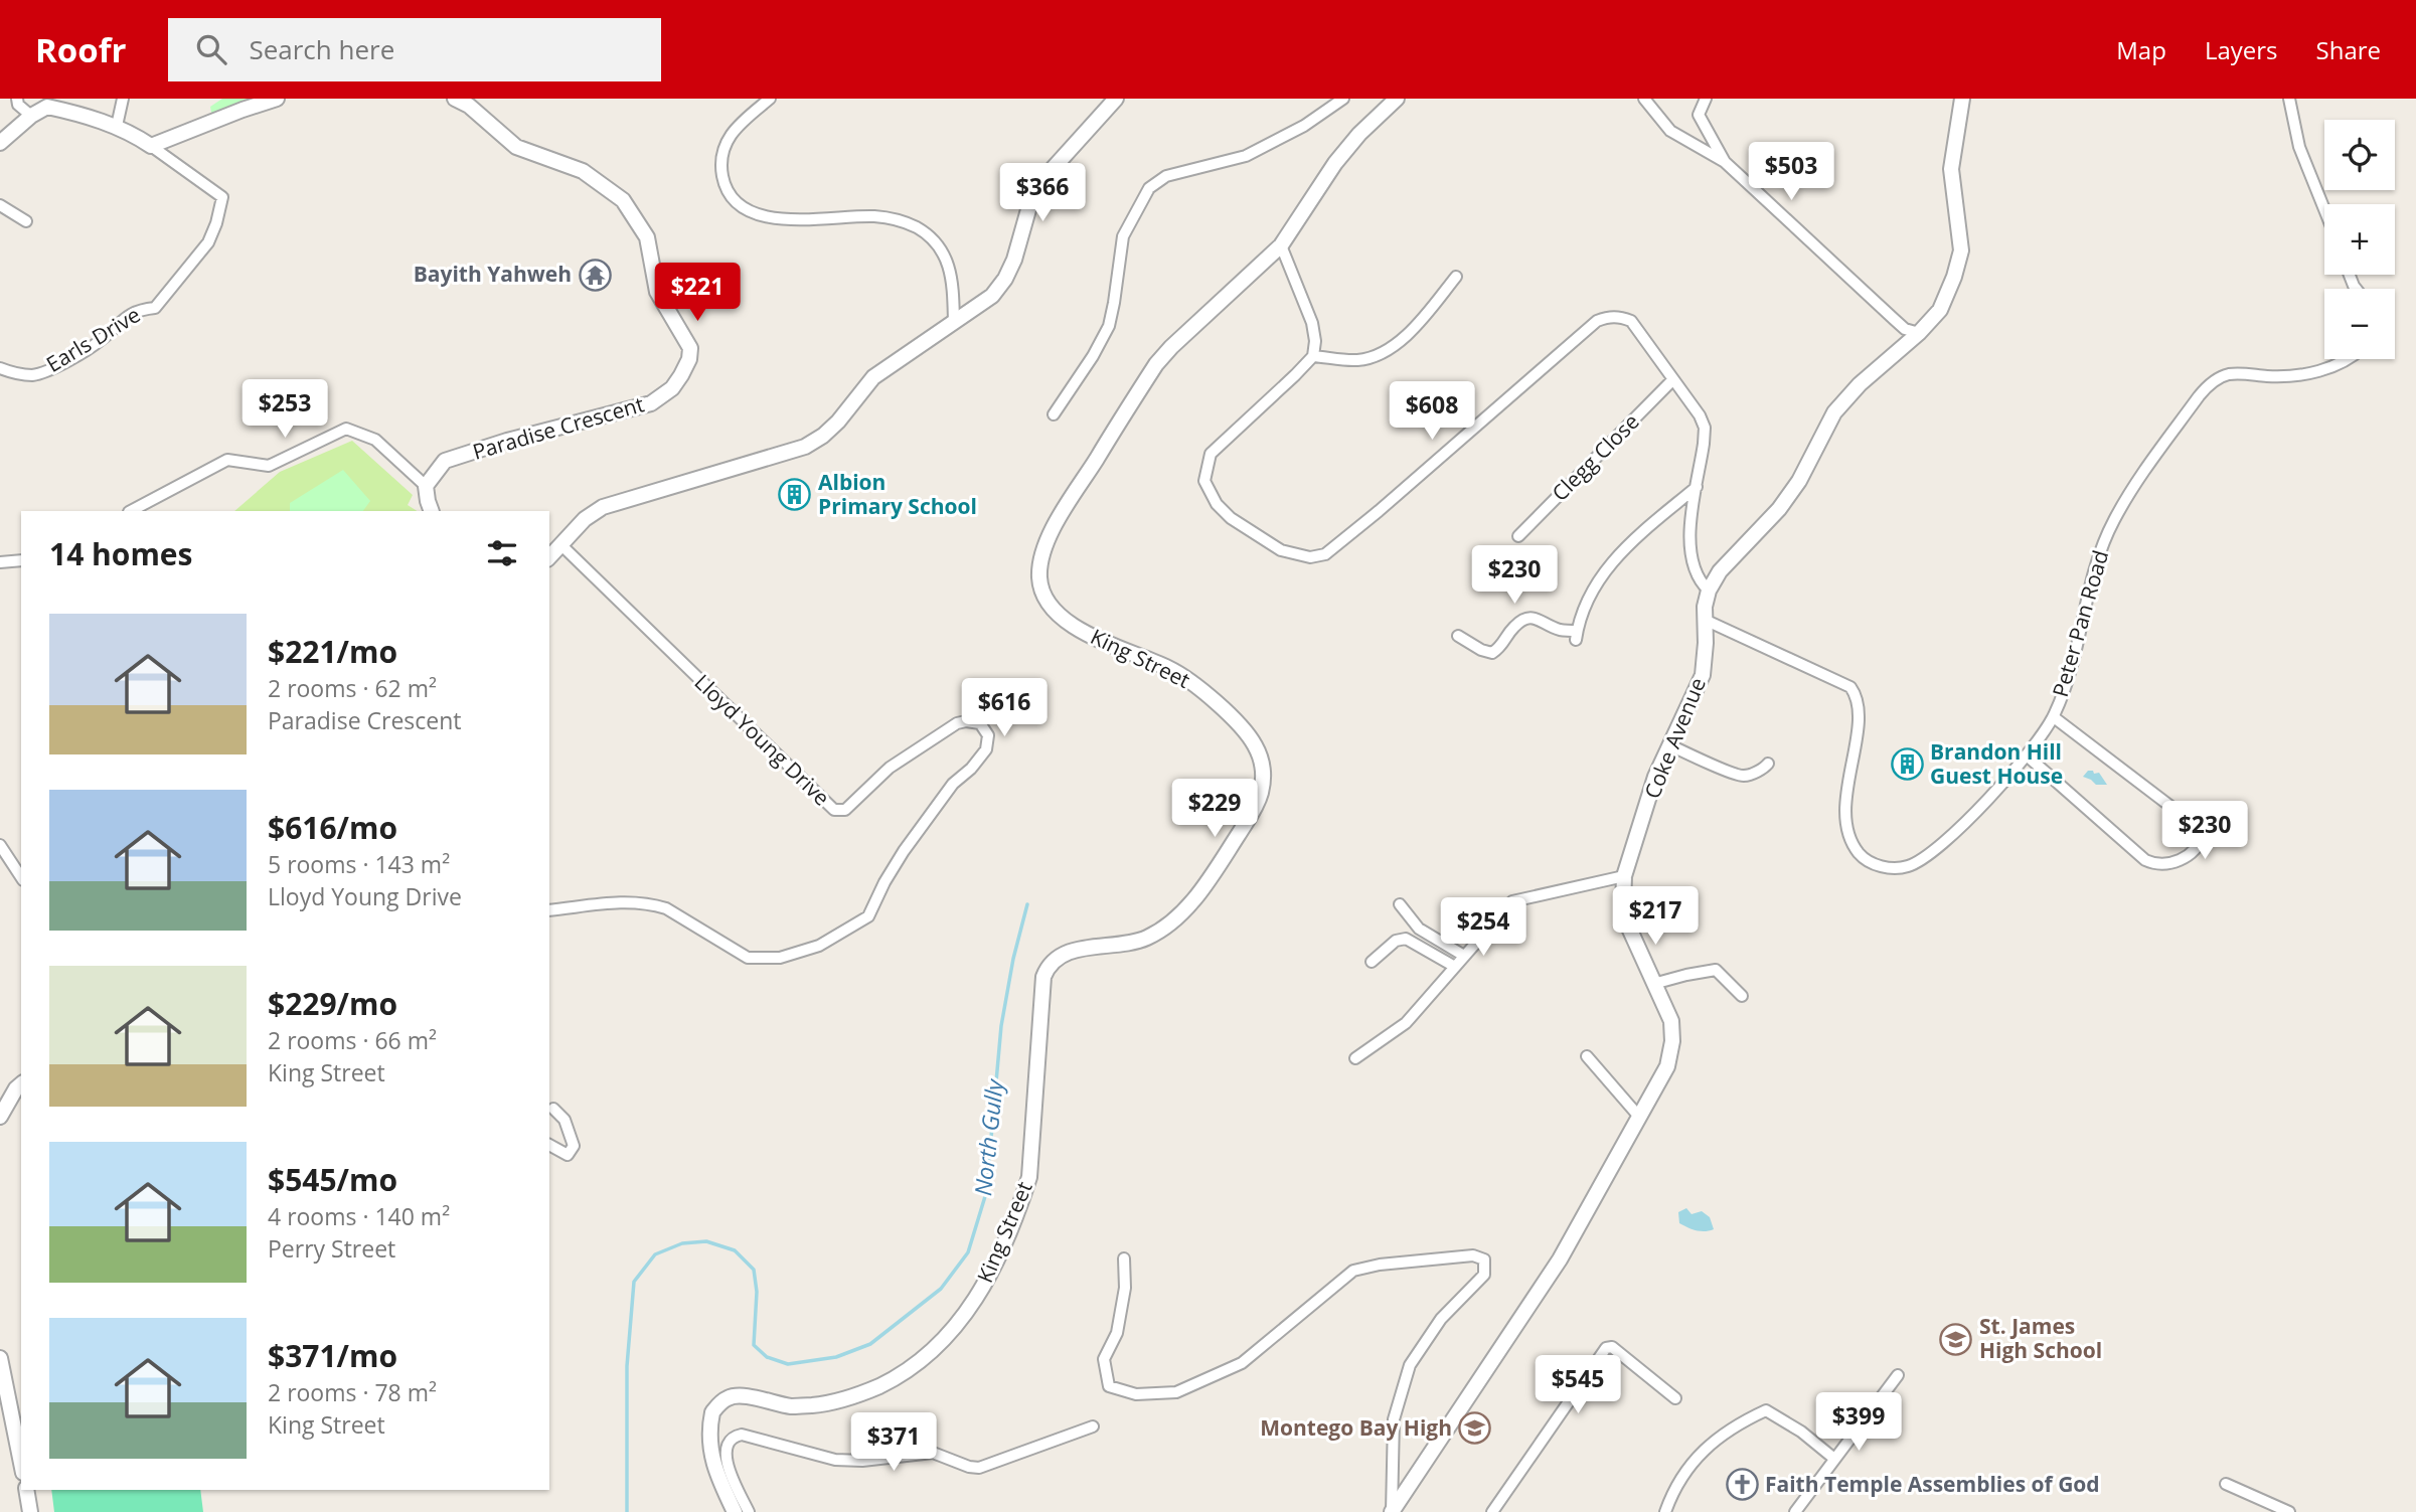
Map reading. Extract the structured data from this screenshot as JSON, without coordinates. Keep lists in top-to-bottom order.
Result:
{
  "streets": {
    "street": [
      "Earls Drive",
      "Paradise Crescent",
      "Clegg Close",
      "Peter Pan Road",
      "King Street",
      "Coke Avenue",
      "Lloyd Young Drive"
    ]
  },
  "crossings": [
    ["Peter Pan Road", "Coke Avenue"]
  ],
  "water": ["North Gully"],
  "places": {
    "temple": ["Bayith Yahweh"],
    "building": ["Albion Primary School", "Brandon Hill Guest House"],
    "school or university": ["St. James High School", "Montego Bay High"],
    "church": ["Faith Temple Assemblies of God"]
  },
  "page": {
    "header": "Roofr",
    "search": "Search here",
    "nav": ["Map", "Layers", "Share"],
    "map_buttons": ["+", "−"],
    "price": [
      "$503",
      "$366",
      "$221",
      "$253",
      "$608",
      "$230",
      "$616",
      "$229",
      "$230",
      "$217",
      "$254",
      "$545",
      "$399",
      "$371"
    ],
    "heading": "14 homes",
    "list": [
      {
        "name": "$221/mo",
        "note": "2 rooms · 62 m² · Paradise Crescent"
      },
      {
        "name": "$616/mo",
        "note": "5 rooms · 143 m² · Lloyd Young Drive"
      },
      {
        "name": "$229/mo",
        "note": "2 rooms · 66 m² · King Street"
      },
      {
        "name": "$545/mo",
        "note": "4 rooms · 140 m² · Perry Street"
      },
      {
        "name": "$371/mo",
        "note": "2 rooms · 78 m² · King Street"
      }
    ]
  }
}
